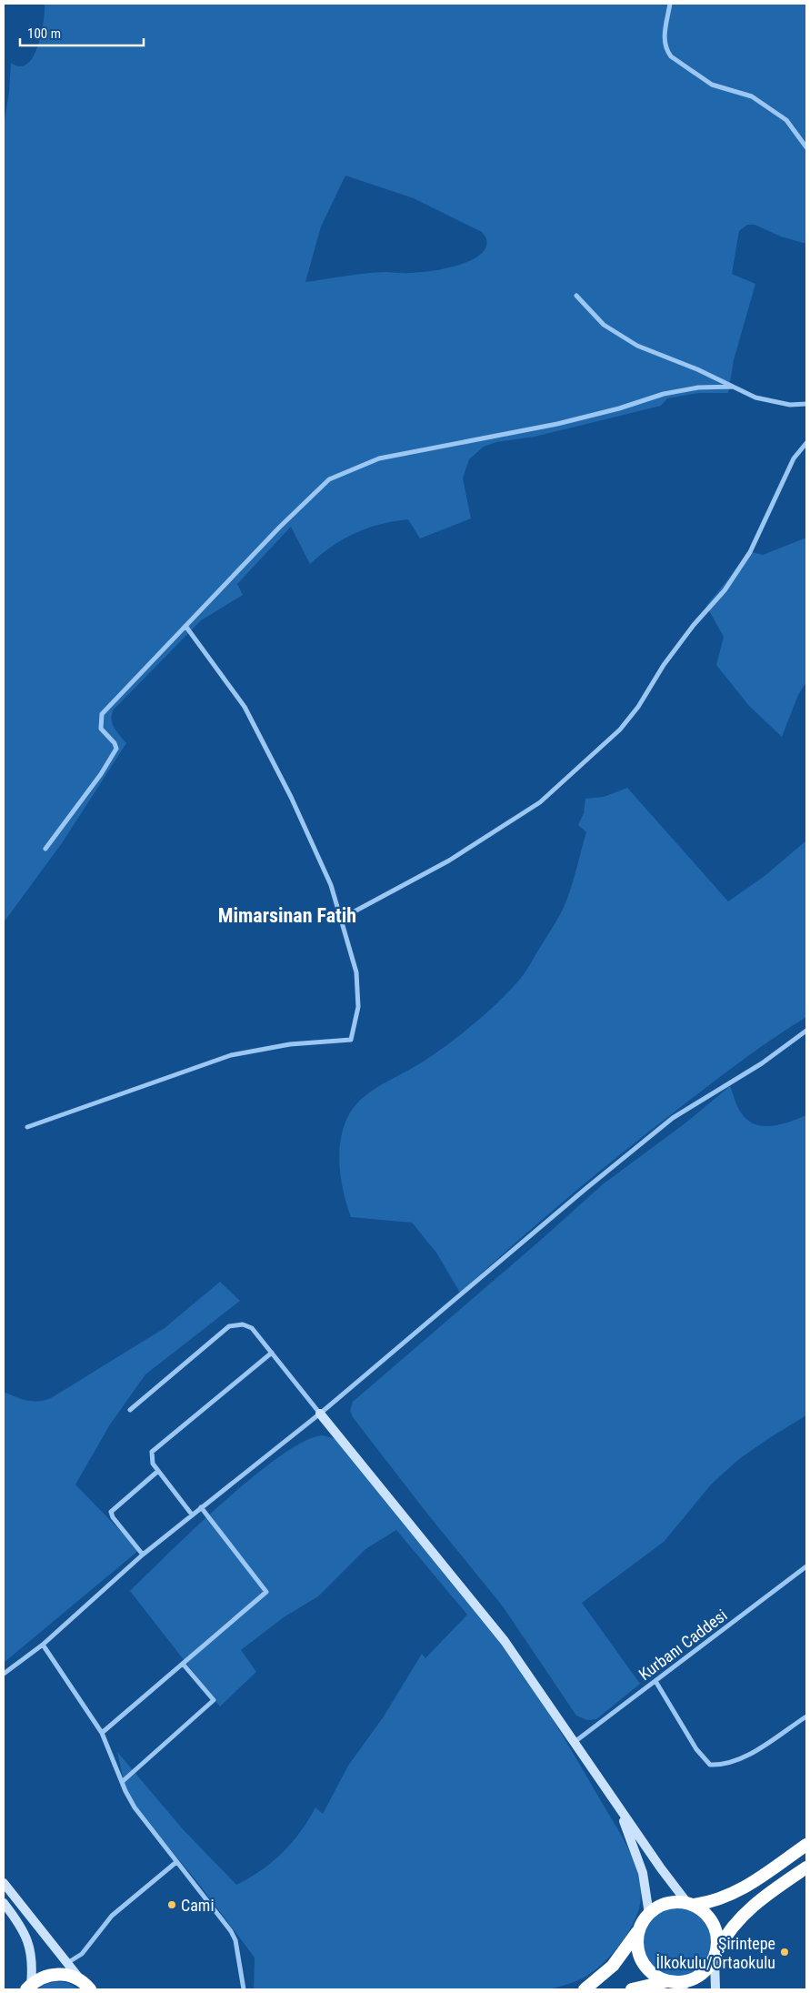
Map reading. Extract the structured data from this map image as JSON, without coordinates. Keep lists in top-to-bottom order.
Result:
{
  "streets": {
    "street": ["Kurbanı Caddesi"]
  },
  "districts": ["Mimarsinan Fatih"],
  "places": ["Cami", "Şirintepe İlkokulu/Ortaokulu"],
  "scale_bar": "100 m"
}
